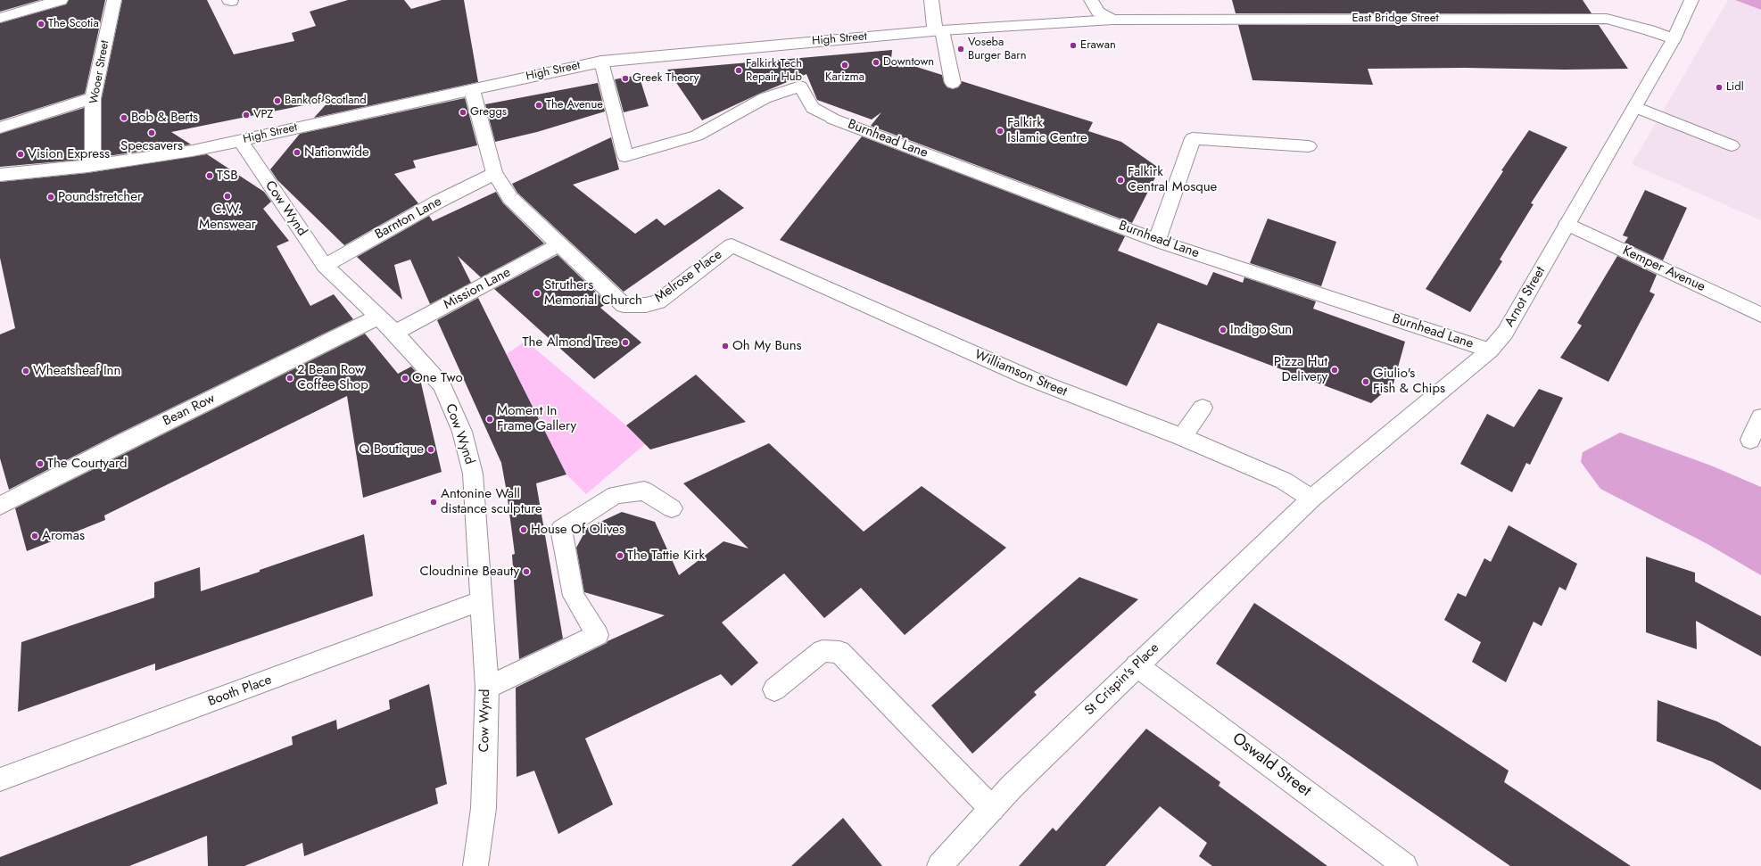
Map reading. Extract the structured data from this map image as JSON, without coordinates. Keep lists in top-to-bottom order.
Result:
{
  "streets": {
    "street": [
      "East Bridge Street",
      "High Street",
      "Wooer Street",
      "Burnhead Lane",
      "Cow Wynd",
      "Barnton Lane",
      "Kemper Avenue",
      "Melrose Place",
      "Mission Lane",
      "Arnot Street",
      "Williamson Street",
      "Bean Row",
      "St Crispin's Place",
      "Booth Place",
      "Oswald Street"
    ]
  },
  "crossings": [
    ["East Bridge Street", "High Street"],
    ["East Bridge Street", "Arnot Street"],
    ["High Street", "Wooer Street"],
    ["High Street", "Burnhead Lane"],
    ["High Street", "Cow Wynd"],
    ["Burnhead Lane", "Arnot Street"],
    ["Cow Wynd", "Barnton Lane"],
    ["Cow Wynd", "Mission Lane"],
    ["Cow Wynd", "Bean Row"],
    ["Cow Wynd", "Booth Place"],
    ["Kemper Avenue", "Arnot Street"],
    ["Melrose Place", "Mission Lane"],
    ["Melrose Place", "Williamson Street"],
    ["Arnot Street", "Williamson Street"],
    ["Arnot Street", "St Crispin's Place"],
    ["Williamson Street", "St Crispin's Place"],
    ["St Crispin's Place", "Oswald Street"]
  ],
  "places": [
    "The Scotia",
    "Erawan",
    "Voseba Burger Barn",
    "Downtown",
    "Karizma",
    "Falkirk Tech Repair Hub",
    "Greek Theory",
    "Lidl",
    "Bank of Scotland",
    "The Avenue",
    "Greggs",
    "VPZ",
    "Bob & Berts",
    "Falkirk Islamic Centre",
    "Specsavers",
    "Nationwide",
    "Vision Express",
    "TSB",
    "Falkirk Central Mosque",
    "C.W. Menswear",
    "Poundstretcher",
    "Struthers Memorial Church",
    "Indigo Sun",
    "The Almond Tree",
    "Oh My Buns",
    "Pizza Hut Delivery",
    "Wheatsheaf Inn",
    "2 Bean Row Coffee Shop",
    "One Two",
    "Giulio's Fish & Chips",
    "Moment In Frame Gallery",
    "Q Boutique",
    "The Courtyard",
    "Antonine Wall distance sculpture",
    "House Of Olives",
    "Aromas",
    "The Tattie Kirk",
    "Cloudnine Beauty"
  ]
}
